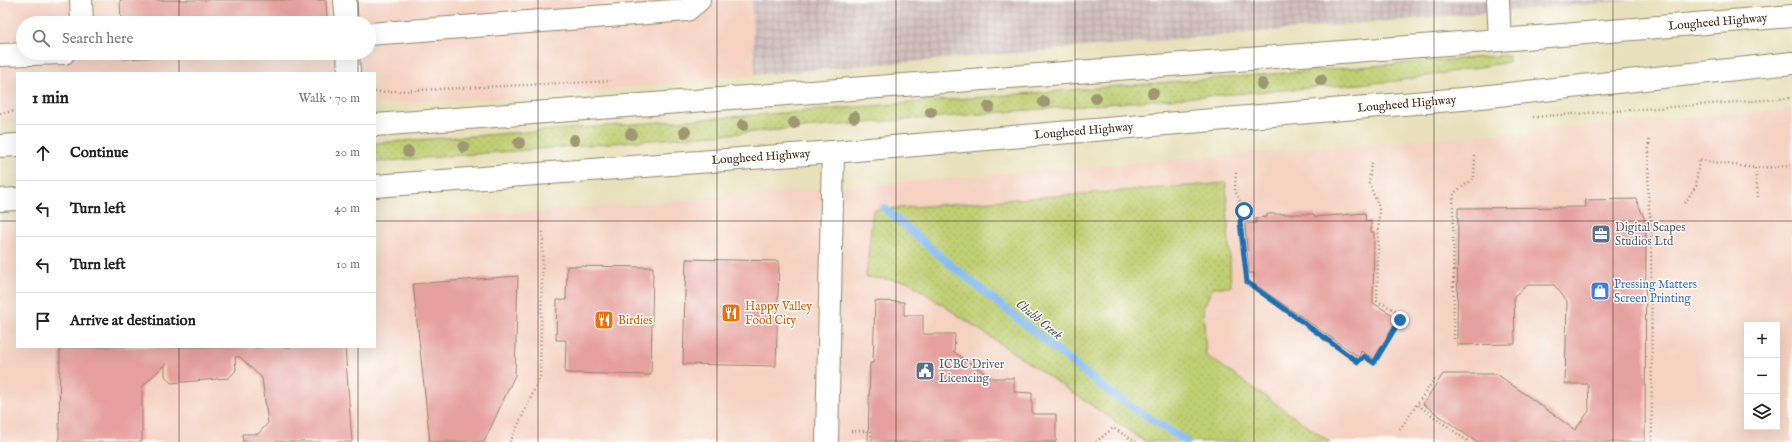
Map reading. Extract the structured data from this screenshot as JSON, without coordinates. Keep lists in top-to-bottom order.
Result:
{
  "streets": {
    "main road": ["Lougheed Highway"]
  },
  "water": ["Chubb Creek"],
  "places": {
    "office": ["Digital Scapes Studios Ltd"],
    "shop": ["Pressing Matters Screen Printing"],
    "restaurant": ["Happy Valley Food City", "Birdies"],
    "public building": ["ICBC Driver Licencing"]
  },
  "page": {
    "search": "Search here",
    "heading": ["1 min", "Walk · 70 m"],
    "list": [
      ["Continue", "20 m"],
      ["Turn left", "40 m"],
      ["Turn left", "10 m"],
      "Arrive at destination"
    ],
    "map_buttons": ["+", "−"]
  }
}
